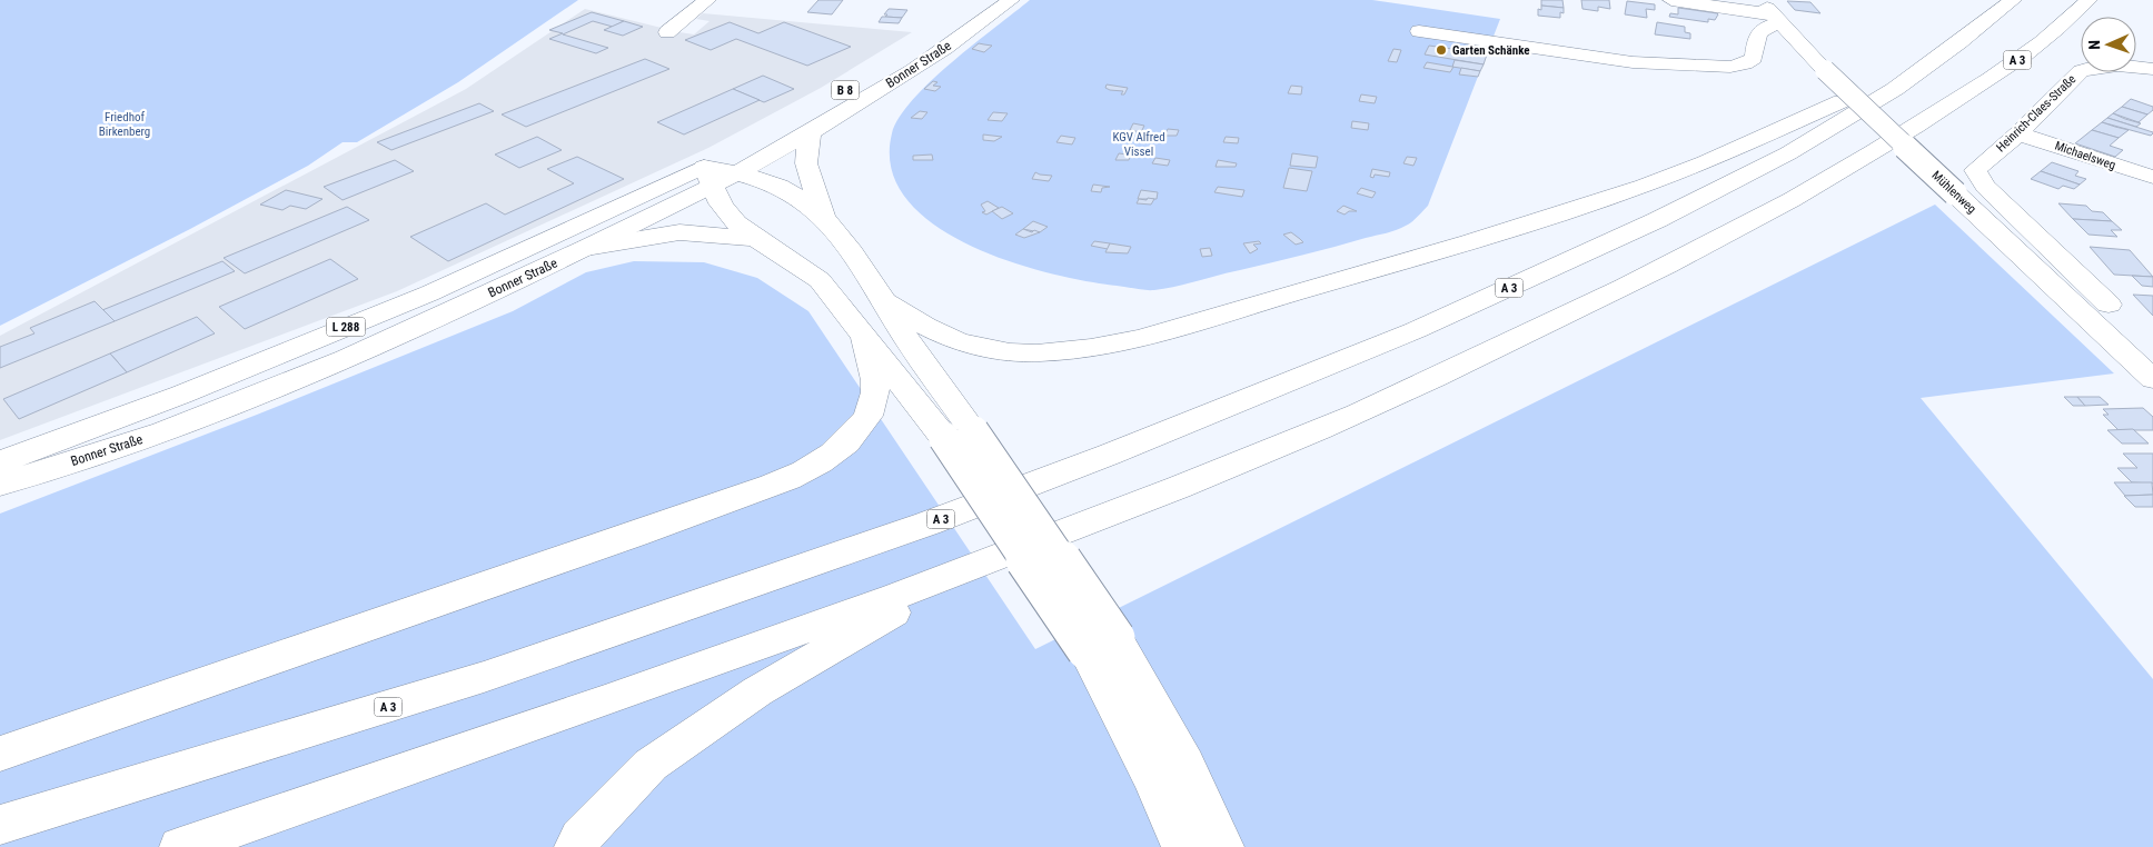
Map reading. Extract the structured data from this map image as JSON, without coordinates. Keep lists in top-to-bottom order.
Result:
{
  "streets": {
    "main road": [
      "A 3",
      "Bonner Straße",
      "B 8",
      "Heinrich-Claes-Straße",
      "Michaelsweg",
      "Mühlenweg",
      "L 288"
    ]
  },
  "crossings": [
    ["Heinrich-Claes-Straße", "Michaelsweg"],
    ["Heinrich-Claes-Straße", "Mühlenweg"]
  ],
  "parks": ["Friedhof Birkenberg", "KGV Alfred Vissel"],
  "places": ["Garten Schänke"],
  "north": "left"
}
